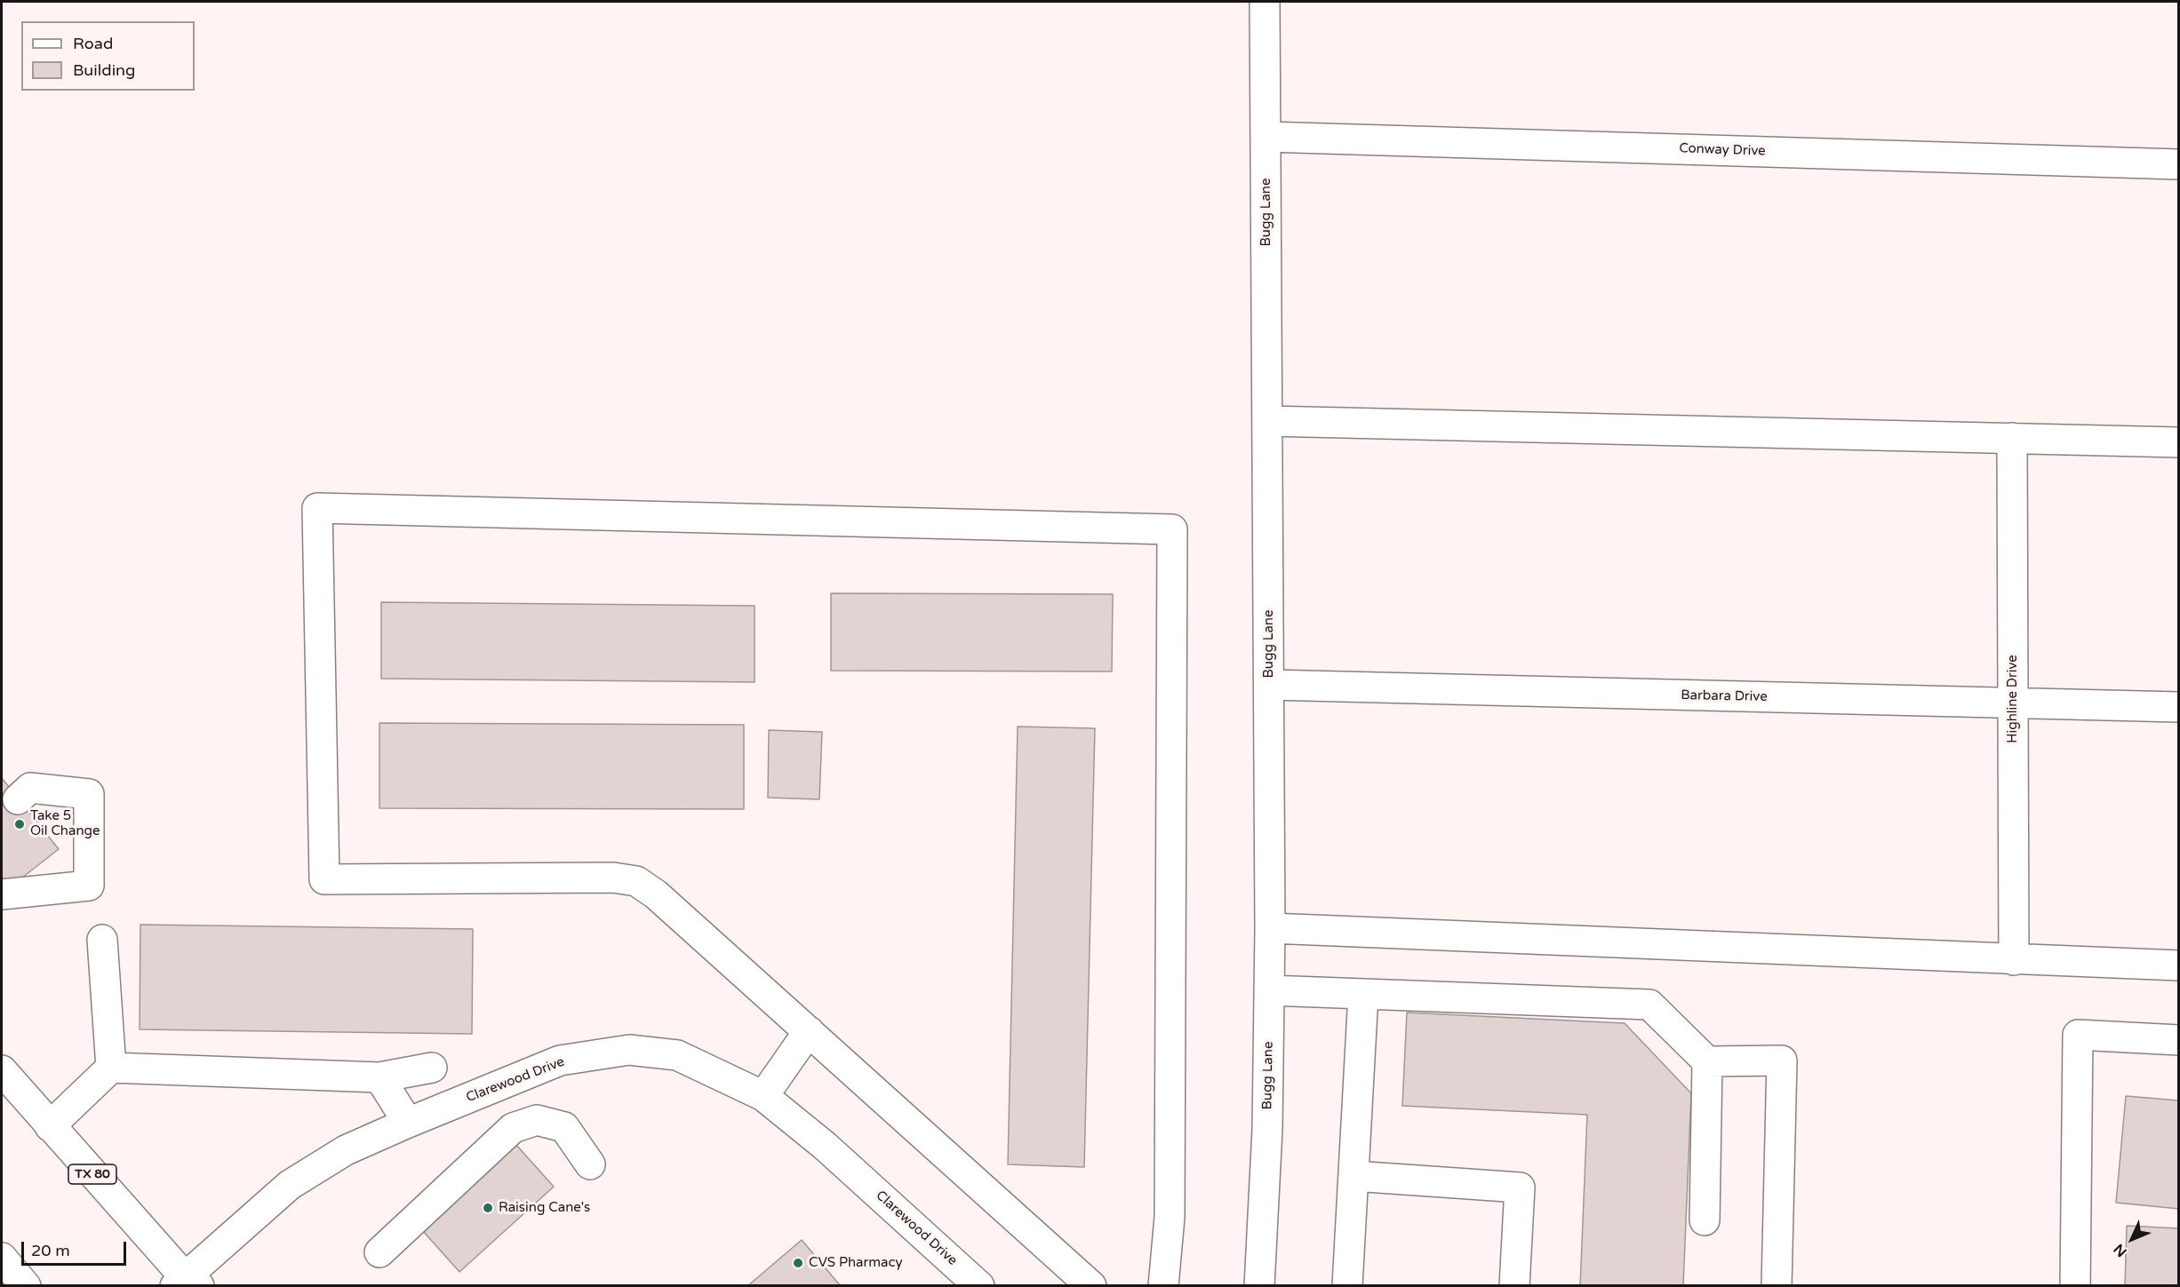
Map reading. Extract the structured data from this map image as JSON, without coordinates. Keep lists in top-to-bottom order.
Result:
{
  "streets": {
    "street": [
      "Conway Drive",
      "Bugg Lane",
      "Barbara Drive",
      "Highline Drive",
      "Clarewood Drive",
      "TX 80"
    ]
  },
  "crossings": [
    ["Conway Drive", "Bugg Lane"],
    ["Bugg Lane", "Barbara Drive"],
    ["Barbara Drive", "Highline Drive"],
    ["Clarewood Drive", "TX 80"]
  ],
  "places": ["Take 5 Oil Change", "Raising Cane's", "CVS Pharmacy"],
  "legend": ["Road", "Building"],
  "scale_bar": "20 m",
  "north": "bottom left"
}
